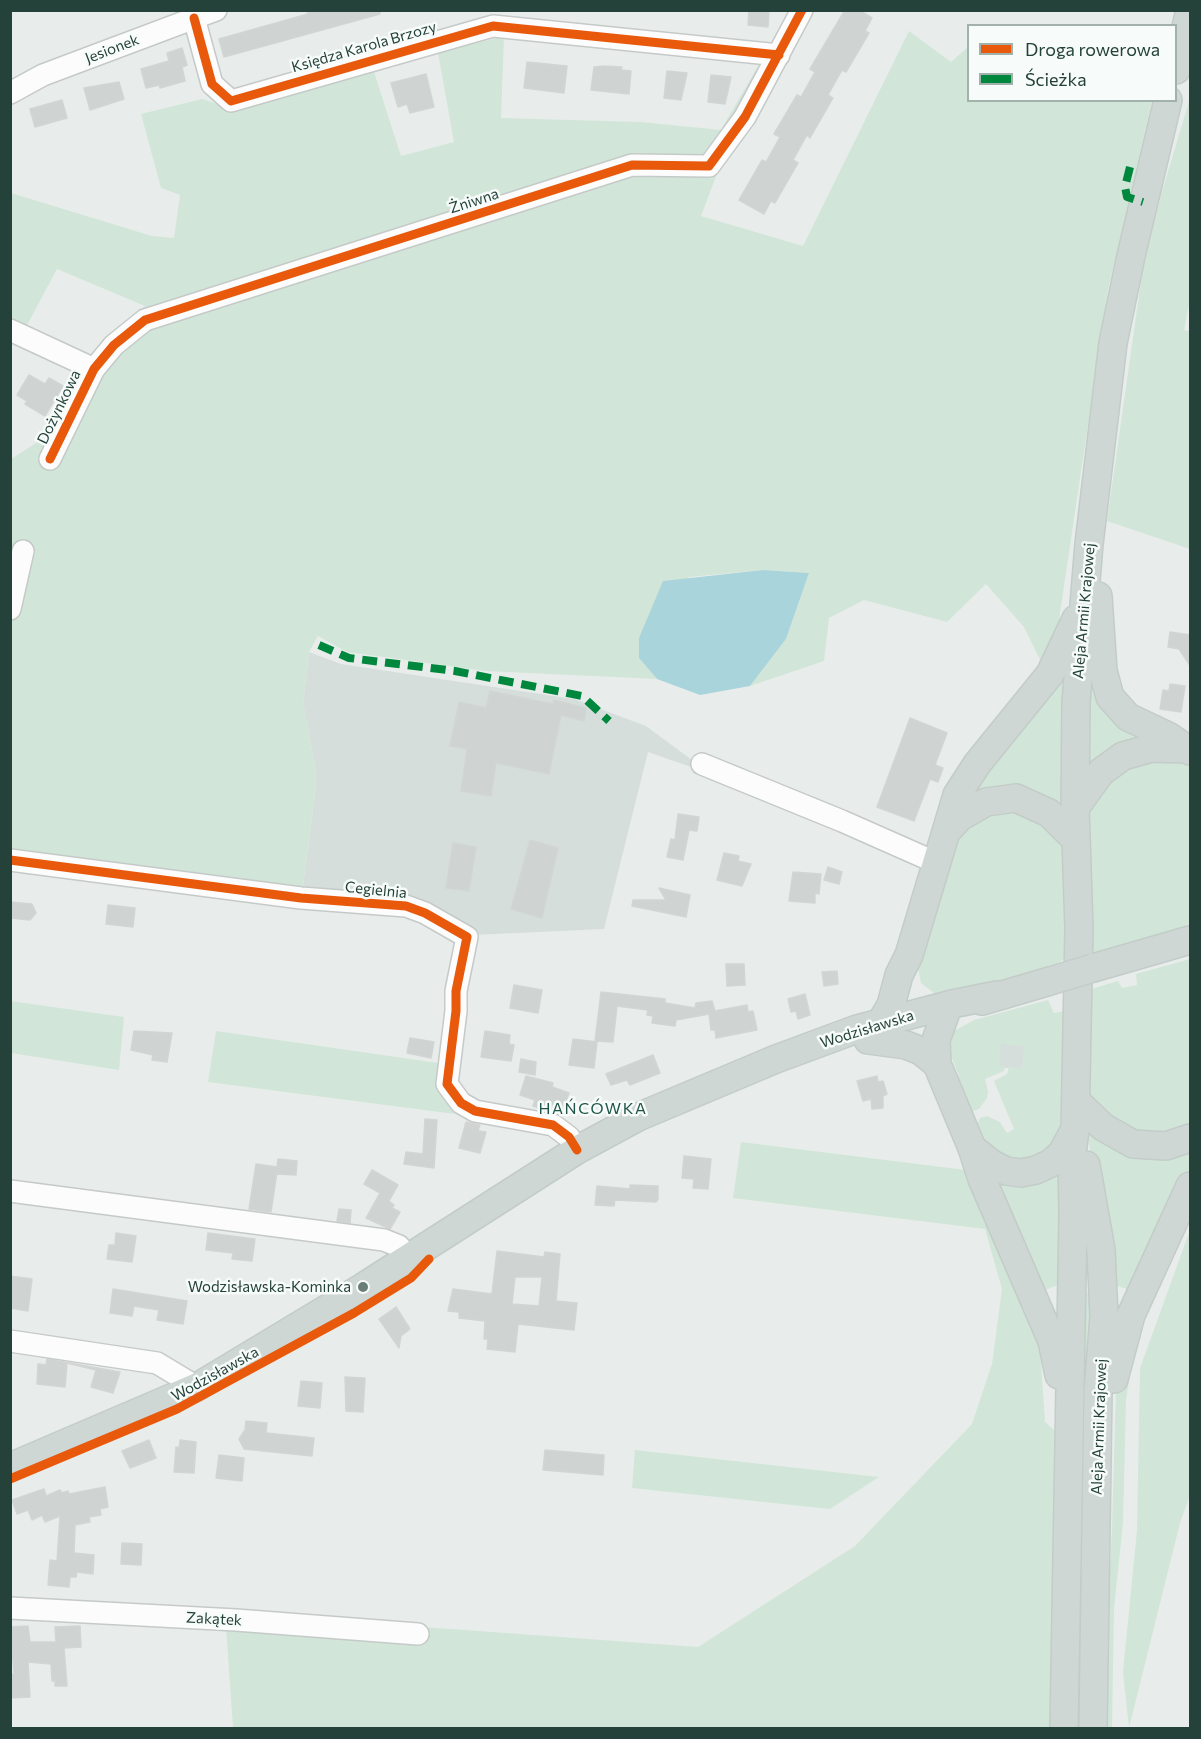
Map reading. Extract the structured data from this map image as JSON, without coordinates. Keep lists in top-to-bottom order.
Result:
{
  "streets": {
    "main road": ["Aleja Armii Krajowej", "Wodzisławska"],
    "street": [
      "Księdza Karola Brzozy",
      "Jesionek",
      "Żniwna",
      "Dożynkowa",
      "Cegielnia",
      "Zakątek"
    ]
  },
  "crossings": [
    ["Księdza Karola Brzozy", "Jesionek"],
    ["Księdza Karola Brzozy", "Żniwna"],
    ["Żniwna", "Dożynkowa"],
    ["Cegielnia", "Wodzisławska"]
  ],
  "districts": ["HAŃCÓWKA"],
  "places": ["Wodzisławska-Kominka"],
  "legend": ["Droga rowerowa", "Ścieżka"]
}
